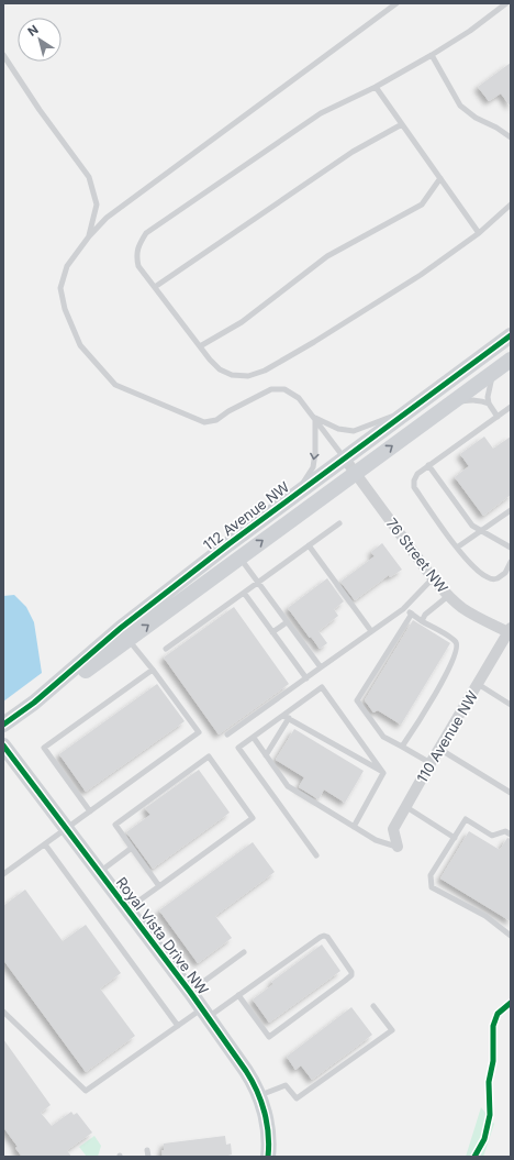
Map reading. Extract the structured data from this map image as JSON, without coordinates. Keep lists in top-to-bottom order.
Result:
{
  "streets": {
    "street": [
      "112 Avenue NW",
      "76 Street NW",
      "110 Avenue NW",
      "Royal Vista Drive NW"
    ]
  },
  "crossings": [
    ["112 Avenue NW", "76 Street NW"],
    ["76 Street NW", "110 Avenue NW"]
  ],
  "north": "top left"
}
